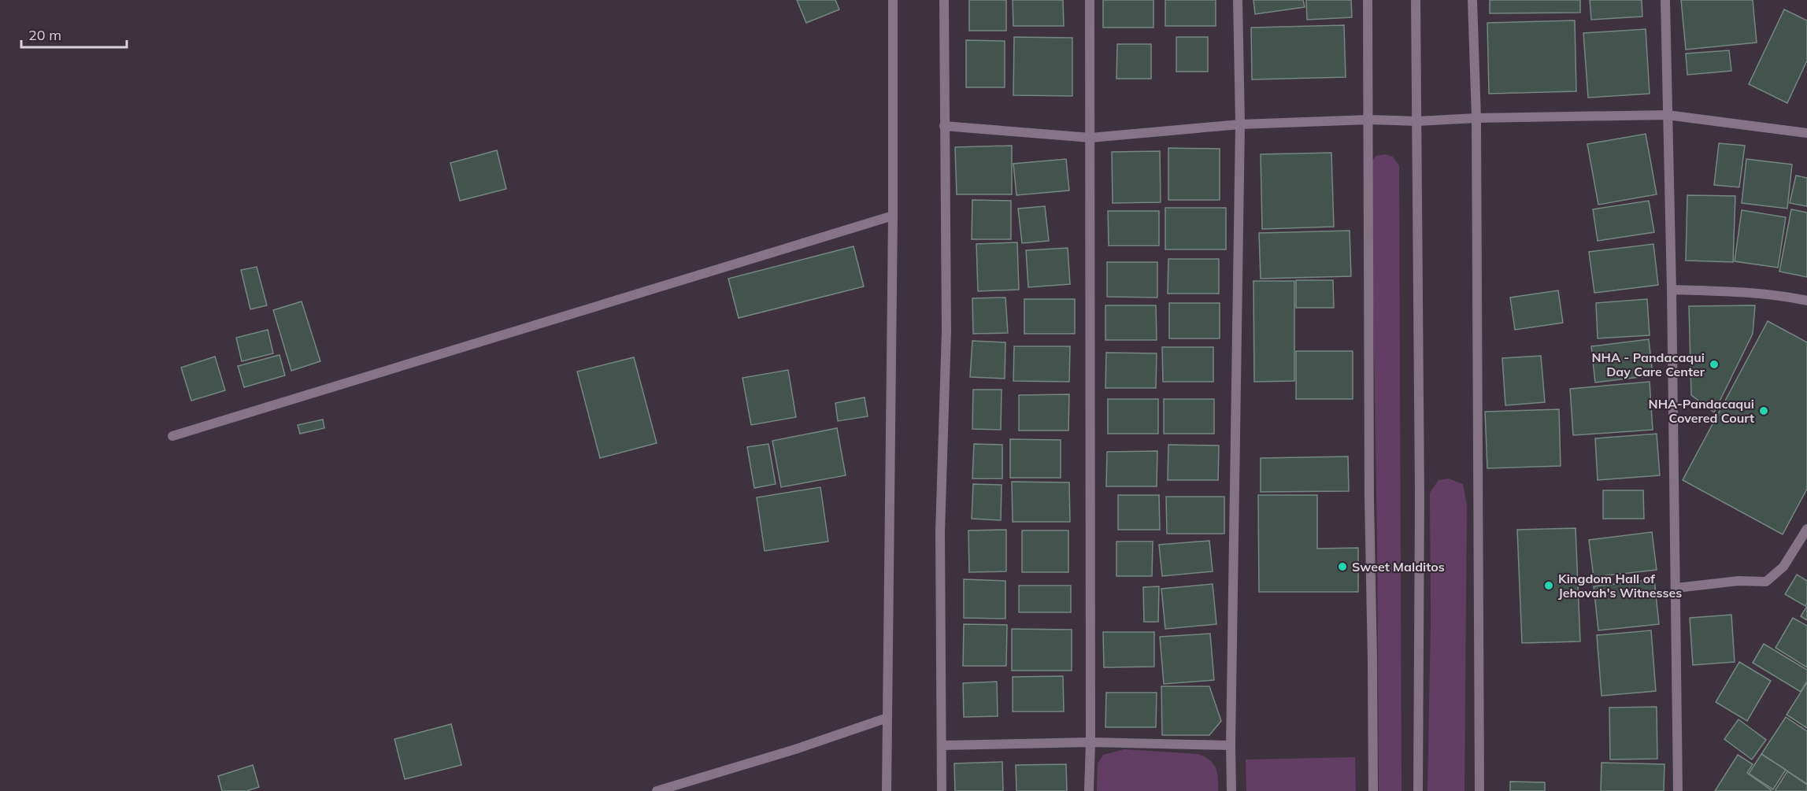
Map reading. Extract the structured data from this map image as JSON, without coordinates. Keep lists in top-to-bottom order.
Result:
{
  "places": [
    "NHA - Pandacaqui Day Care Center",
    "NHA-Pandacaqui Covered Court",
    "Sweet Malditos",
    "Kingdom Hall of Jehovah's Witnesses"
  ],
  "scale_bar": "20 m"
}
